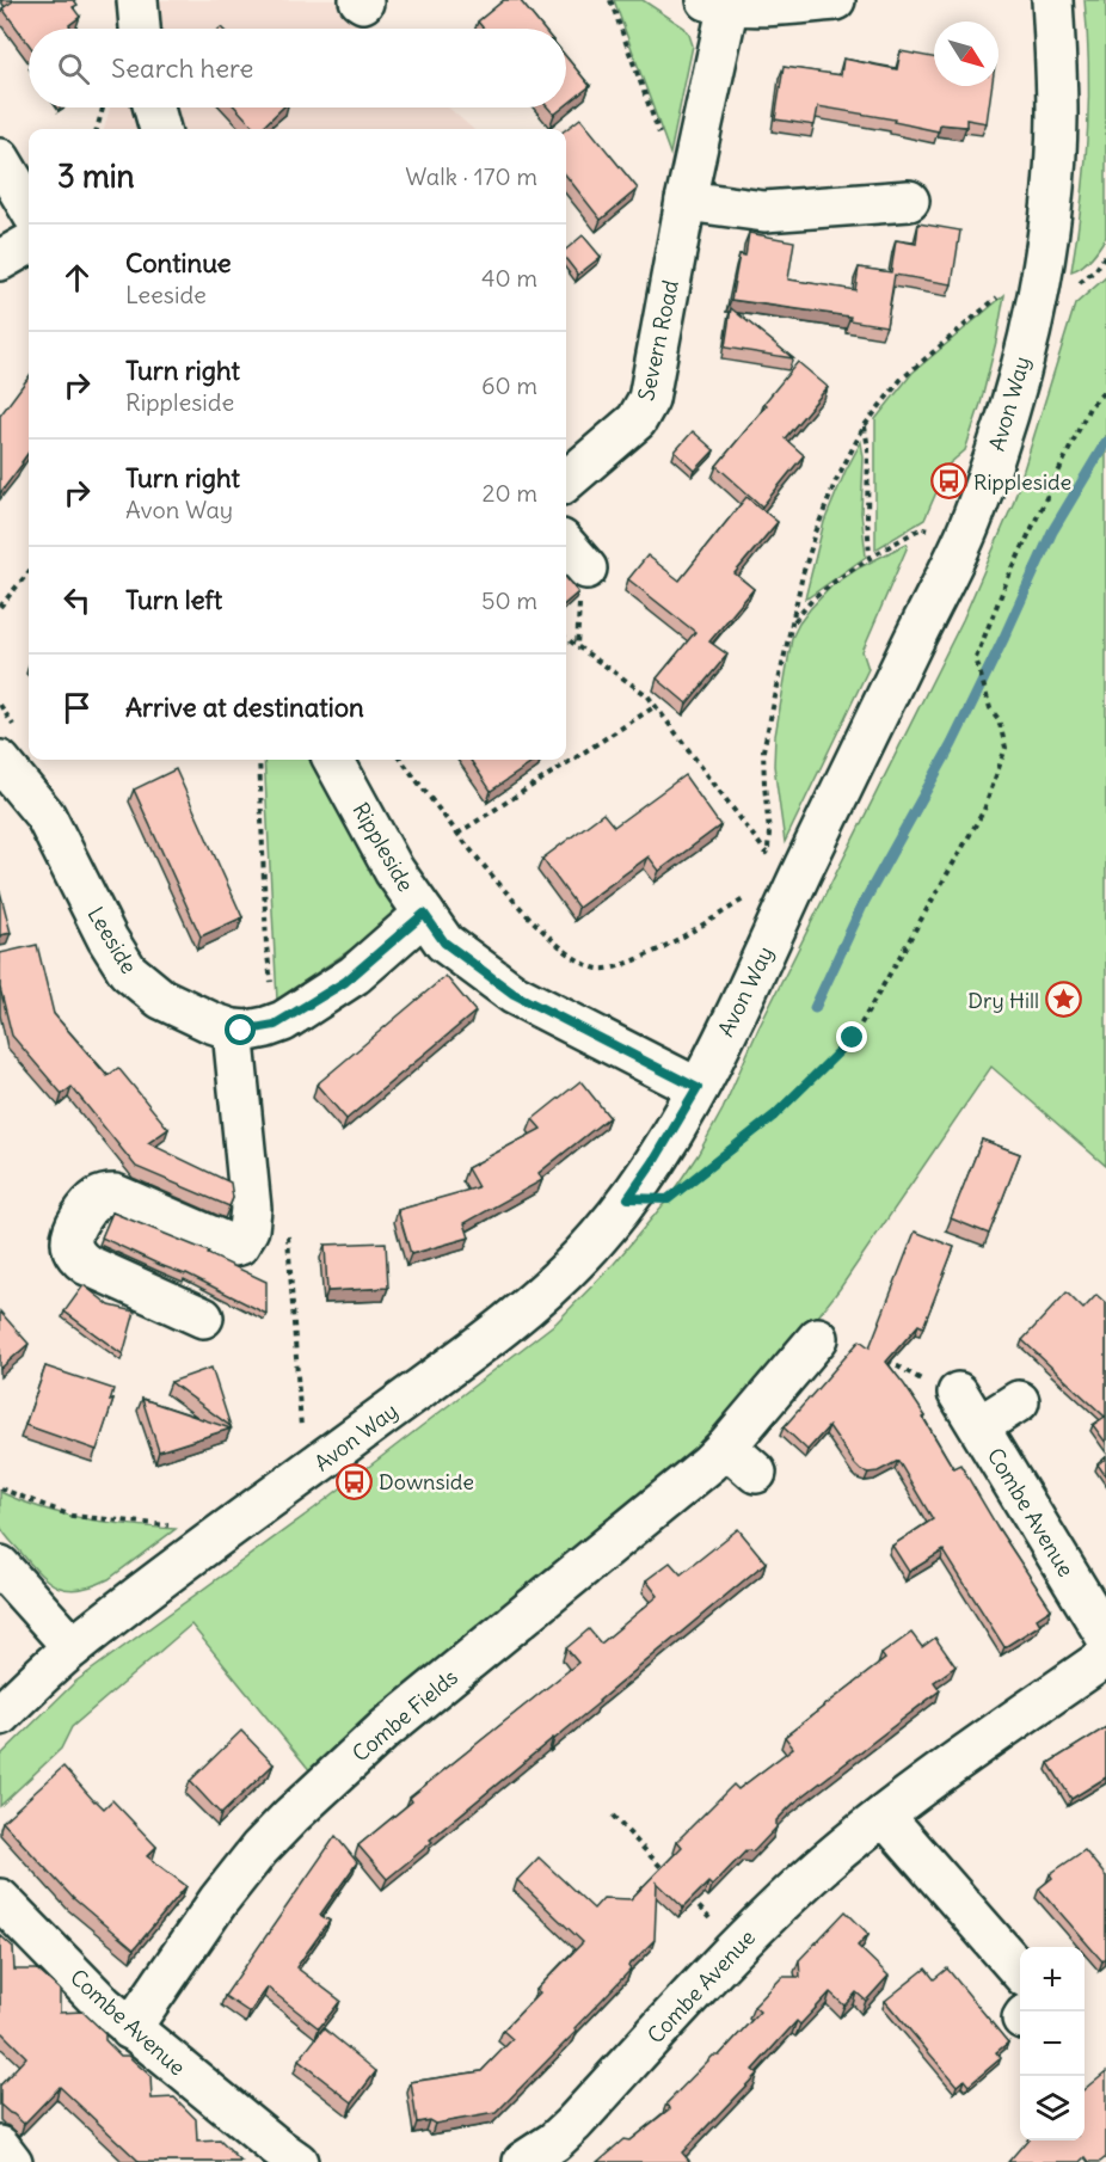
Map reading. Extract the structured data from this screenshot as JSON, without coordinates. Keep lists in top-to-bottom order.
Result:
{
  "streets": {
    "street": [
      "Severn Road",
      "Avon Way",
      "Rippleside",
      "Leeside",
      "Combe Avenue",
      "Combe Fields"
    ]
  },
  "crossings": [
    ["Avon Way", "Rippleside"],
    ["Rippleside", "Leeside"],
    ["Combe Avenue", "Combe Fields"]
  ],
  "places": {
    "bus stop": ["Rippleside", "Downside"],
    "place": ["Dry Hill"]
  },
  "north": "bottom right",
  "page": {
    "search": "Search here",
    "heading": ["3 min", "Walk · 170 m"],
    "list": [
      ["Continue", "Leeside", "40 m"],
      ["Turn right", "Rippleside", "60 m"],
      ["Turn right", "Avon Way", "20 m"],
      ["Turn left", "50 m"],
      "Arrive at destination"
    ],
    "map_buttons": ["+", "−"]
  }
}
